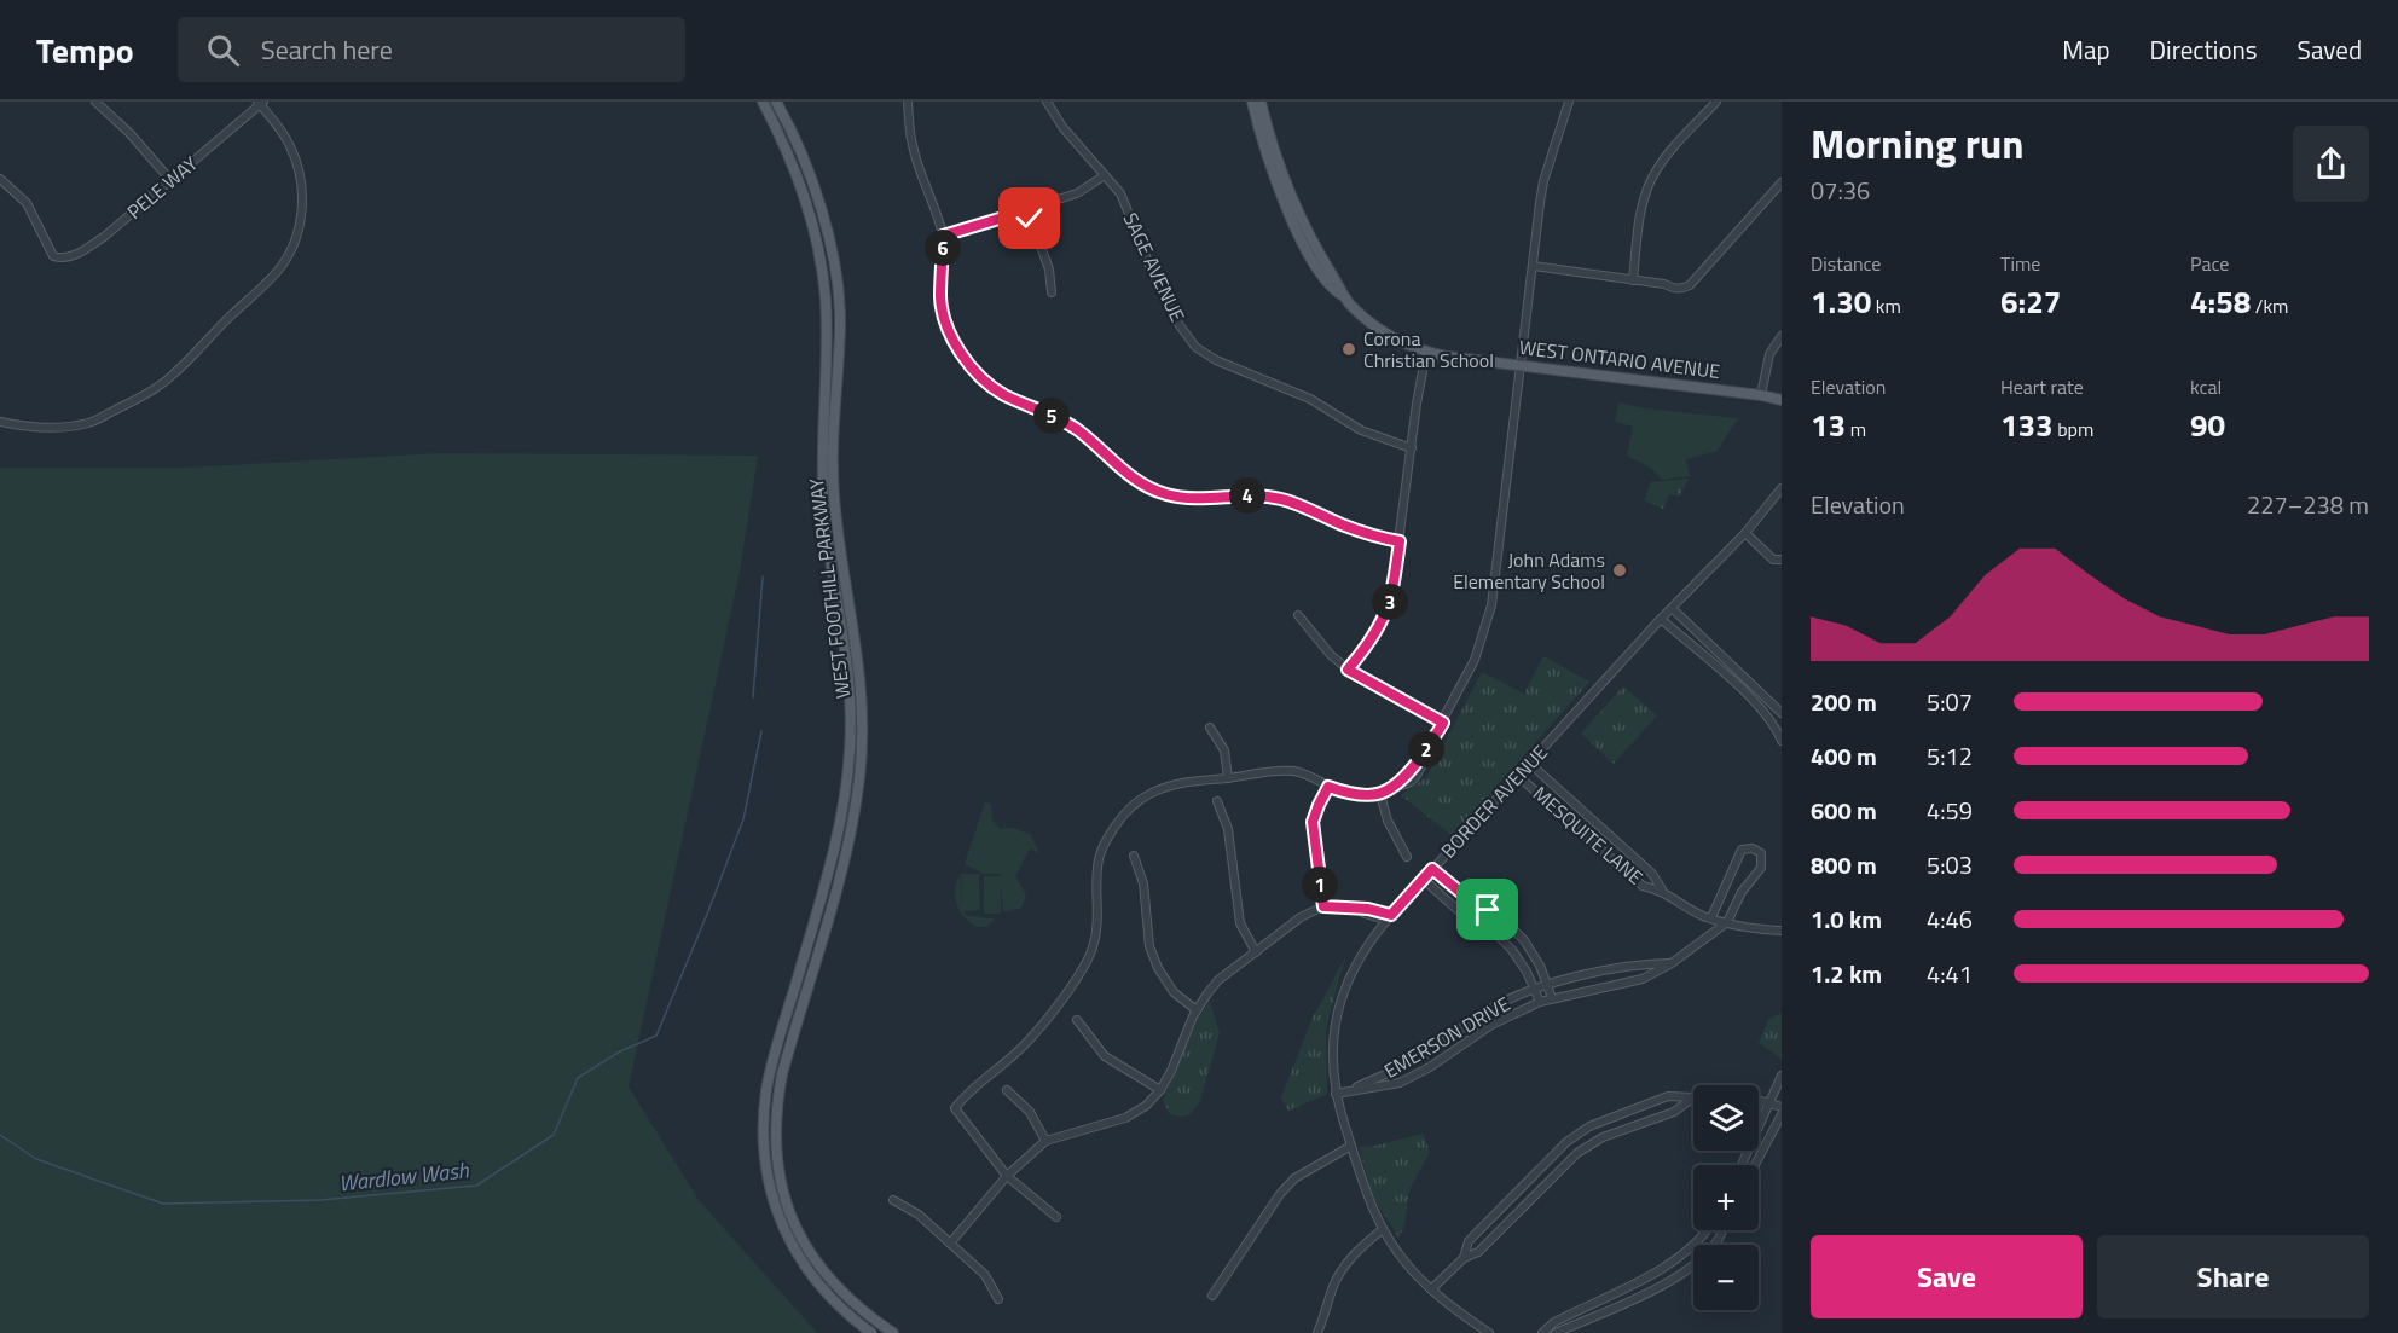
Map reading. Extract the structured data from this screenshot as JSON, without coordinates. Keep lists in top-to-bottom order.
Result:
{
  "streets": {
    "main road": ["WEST ONTARIO AVENUE", "WEST FOOTHILL PARKWAY"],
    "street": [
      "PELE WAY",
      "SAGE AVENUE",
      "BORDER AVENUE",
      "MESQUITE LANE",
      "EMERSON DRIVE"
    ]
  },
  "crossings": [
    ["BORDER AVENUE", "MESQUITE LANE"],
    ["BORDER AVENUE", "EMERSON DRIVE"],
    ["MESQUITE LANE", "EMERSON DRIVE"]
  ],
  "water": ["Wardlow Wash"],
  "places": ["Corona Christian School", "John Adams Elementary School"],
  "page": {
    "header": "Tempo",
    "search": "Search here",
    "nav": ["Map", "Directions", "Saved"],
    "heading": ["Morning run", "07:36"],
    "stats": [
      ["Distance", "1.30 km"],
      ["Time", "6:27"],
      ["Pace", "4:58 /km"],
      ["Elevation", "13 m"],
      ["Heart rate", "133 bpm"],
      ["kcal", "90"]
    ],
    "pins": [
      "6",
      "5",
      "4",
      "3",
      "2",
      "1"
    ],
    "chart": ["Elevation", "227–238 m"],
    "list": [
      {
        "name": "200 m",
        "note": "5:07"
      },
      {
        "name": "400 m",
        "note": "5:12"
      },
      {
        "name": "600 m",
        "note": "4:59"
      },
      {
        "name": "800 m",
        "note": "5:03"
      },
      {
        "name": "1.0 km",
        "note": "4:46"
      },
      {
        "name": "1.2 km",
        "note": "4:41"
      }
    ],
    "map_buttons": ["+", "−"],
    "buttons": ["Save", "Share"]
  }
}
